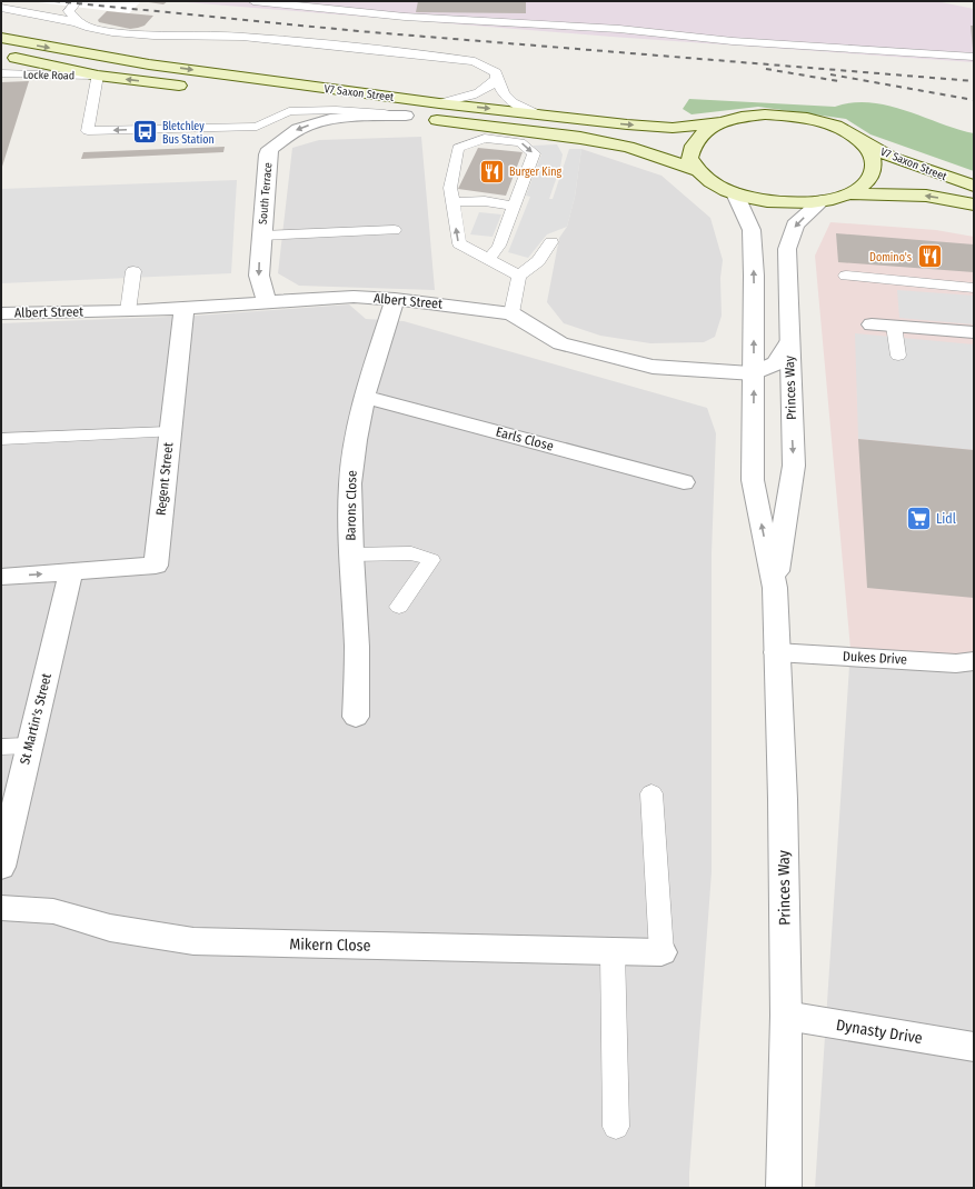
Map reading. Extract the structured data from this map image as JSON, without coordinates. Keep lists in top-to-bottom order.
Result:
{
  "streets": {
    "main road": ["V7 Saxon Street"],
    "street": [
      "South Terrace",
      "Albert Street",
      "Princes Way",
      "Earls Close",
      "Regent Street",
      "Barons Close",
      "Dukes Drive",
      "St Martin's Street",
      "Mikern Close",
      "Dynasty Drive"
    ],
    "lane": ["Locke Road"]
  },
  "crossings": [
    ["V7 Saxon Street", "South Terrace"],
    ["South Terrace", "Albert Street"],
    ["Albert Street", "Princes Way"],
    ["Albert Street", "Regent Street"],
    ["Albert Street", "Barons Close"],
    ["Princes Way", "Dukes Drive"],
    ["Princes Way", "Dynasty Drive"],
    ["Earls Close", "Barons Close"],
    ["Regent Street", "St Martin's Street"]
  ],
  "places": {
    "bus stop": ["Bletchley Bus Station"],
    "restaurant": ["Burger King", "Domino's"],
    "supermarket": ["Lidl"]
  }
}
